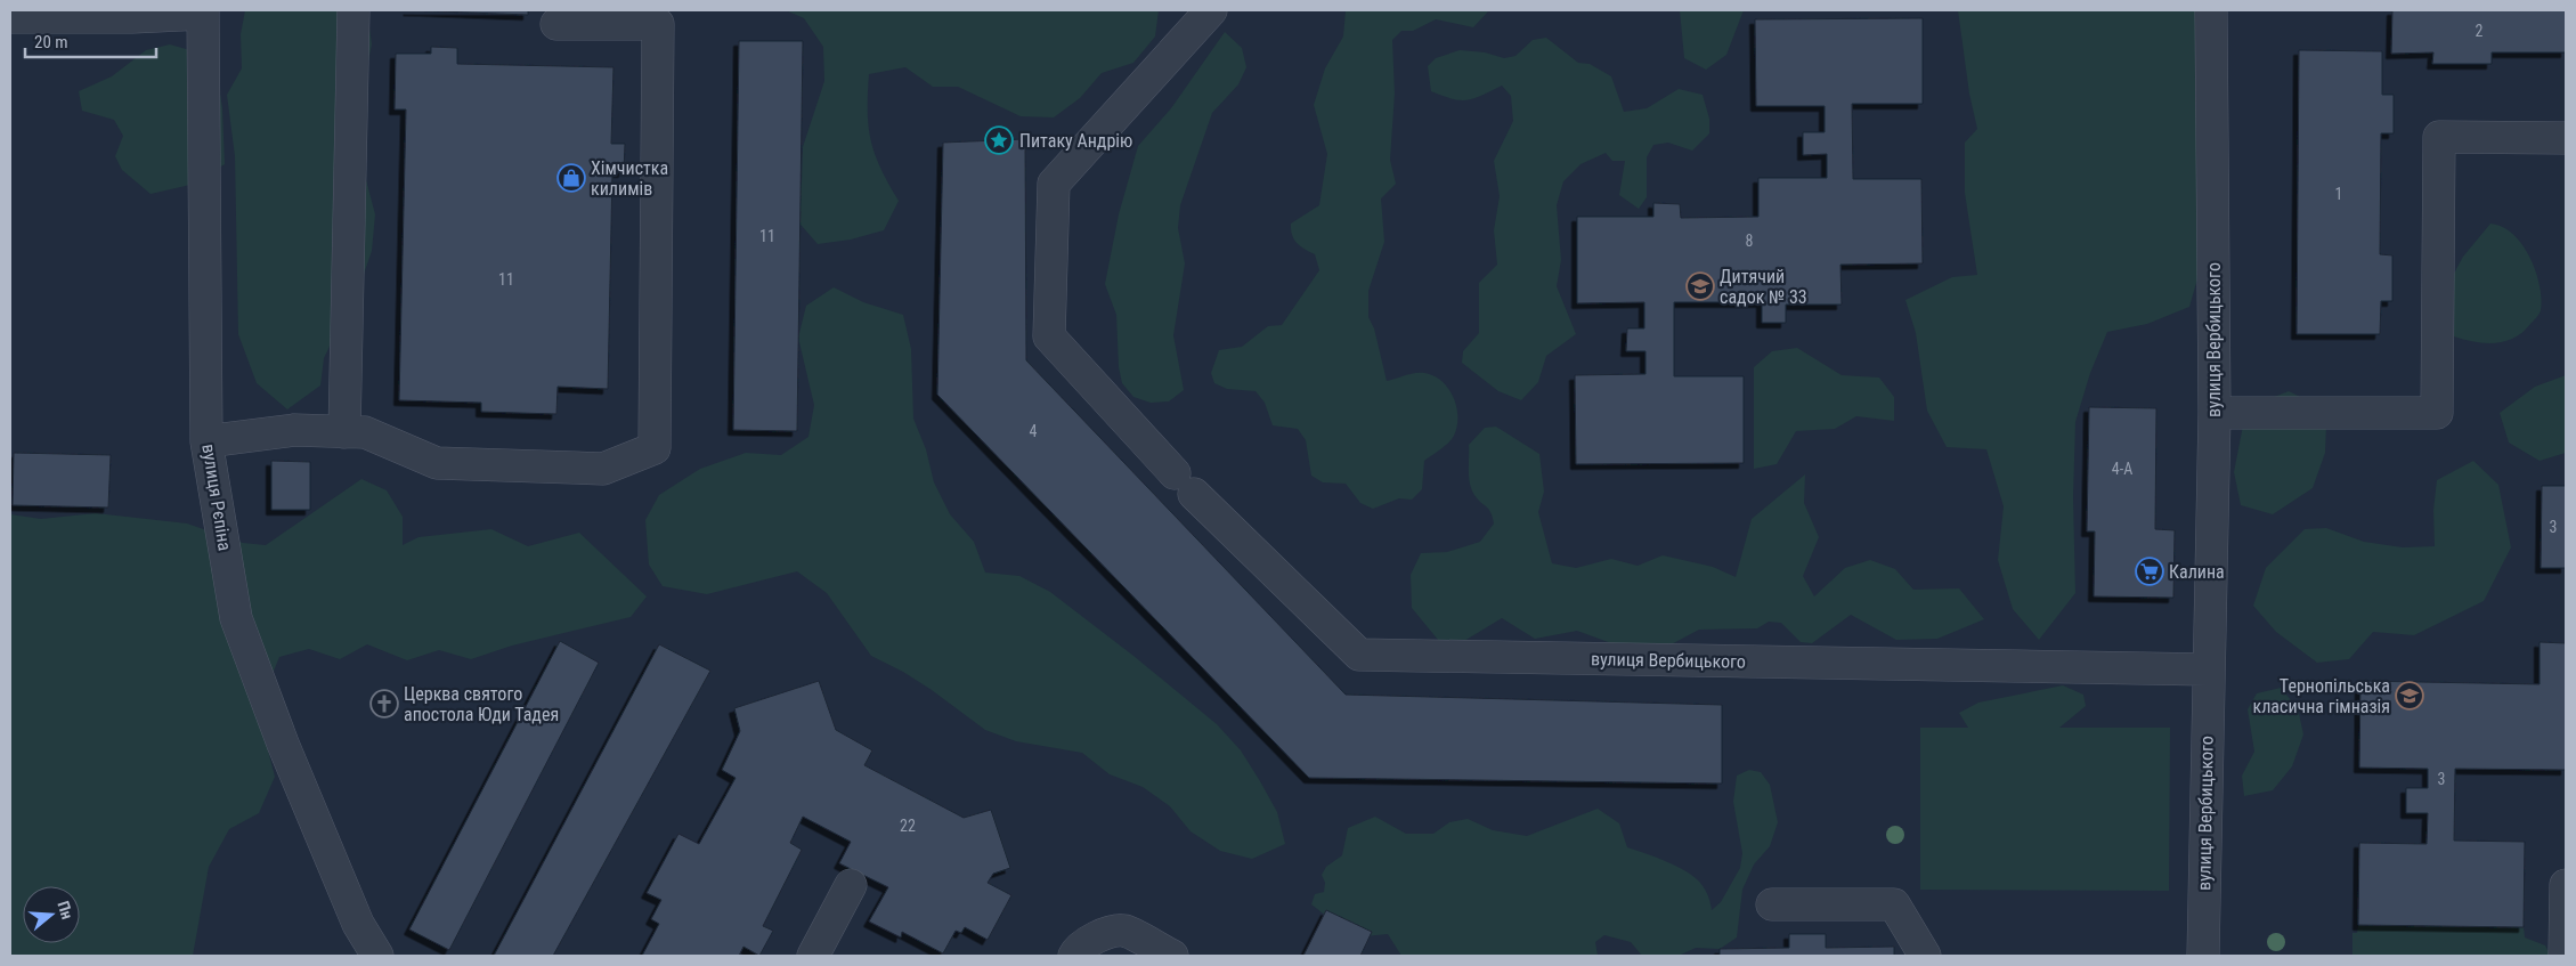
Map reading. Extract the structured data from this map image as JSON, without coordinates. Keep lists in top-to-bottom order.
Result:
{
  "streets": {
    "street": ["вулиця Вербицького", "вулиця Рєпіна"]
  },
  "places": {
    "place": ["Питаку Андрію"],
    "shop": ["Хімчистка килимів"],
    "school or university": ["Дитячий садок № 33", "Тернопільська класична гімназія"],
    "supermarket": ["Калина"],
    "church": ["Церква святого апостола Юди Тадея"]
  },
  "house_numbers": [
    "2",
    "1",
    "11",
    "8",
    "11",
    "4",
    "4-А",
    "3",
    "3",
    "22"
  ],
  "scale_bar": "20 m",
  "north": "right"
}
